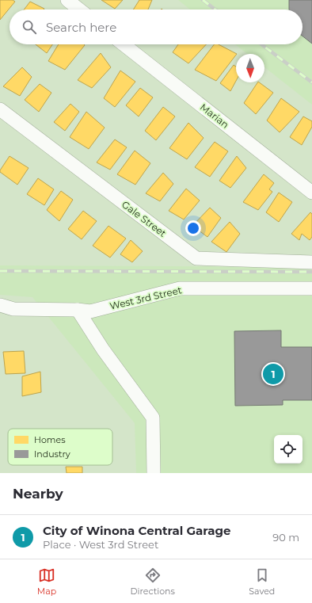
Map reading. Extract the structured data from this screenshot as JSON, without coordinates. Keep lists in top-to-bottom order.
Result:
{
  "streets": {
    "street": ["Marian", "Gale Street", "West 3rd Street"]
  },
  "legend": ["Homes", "Industry"],
  "north": "bottom",
  "page": {
    "search": "Search here",
    "pins": "1",
    "heading": "Nearby",
    "list": [
      {
        "mark": "1",
        "name": "City of Winona Central Garage",
        "note": "Place · West 3rd Street",
        "value": "90 m"
      }
    ],
    "nav": ["Map", "Directions", "Saved"]
  }
}
